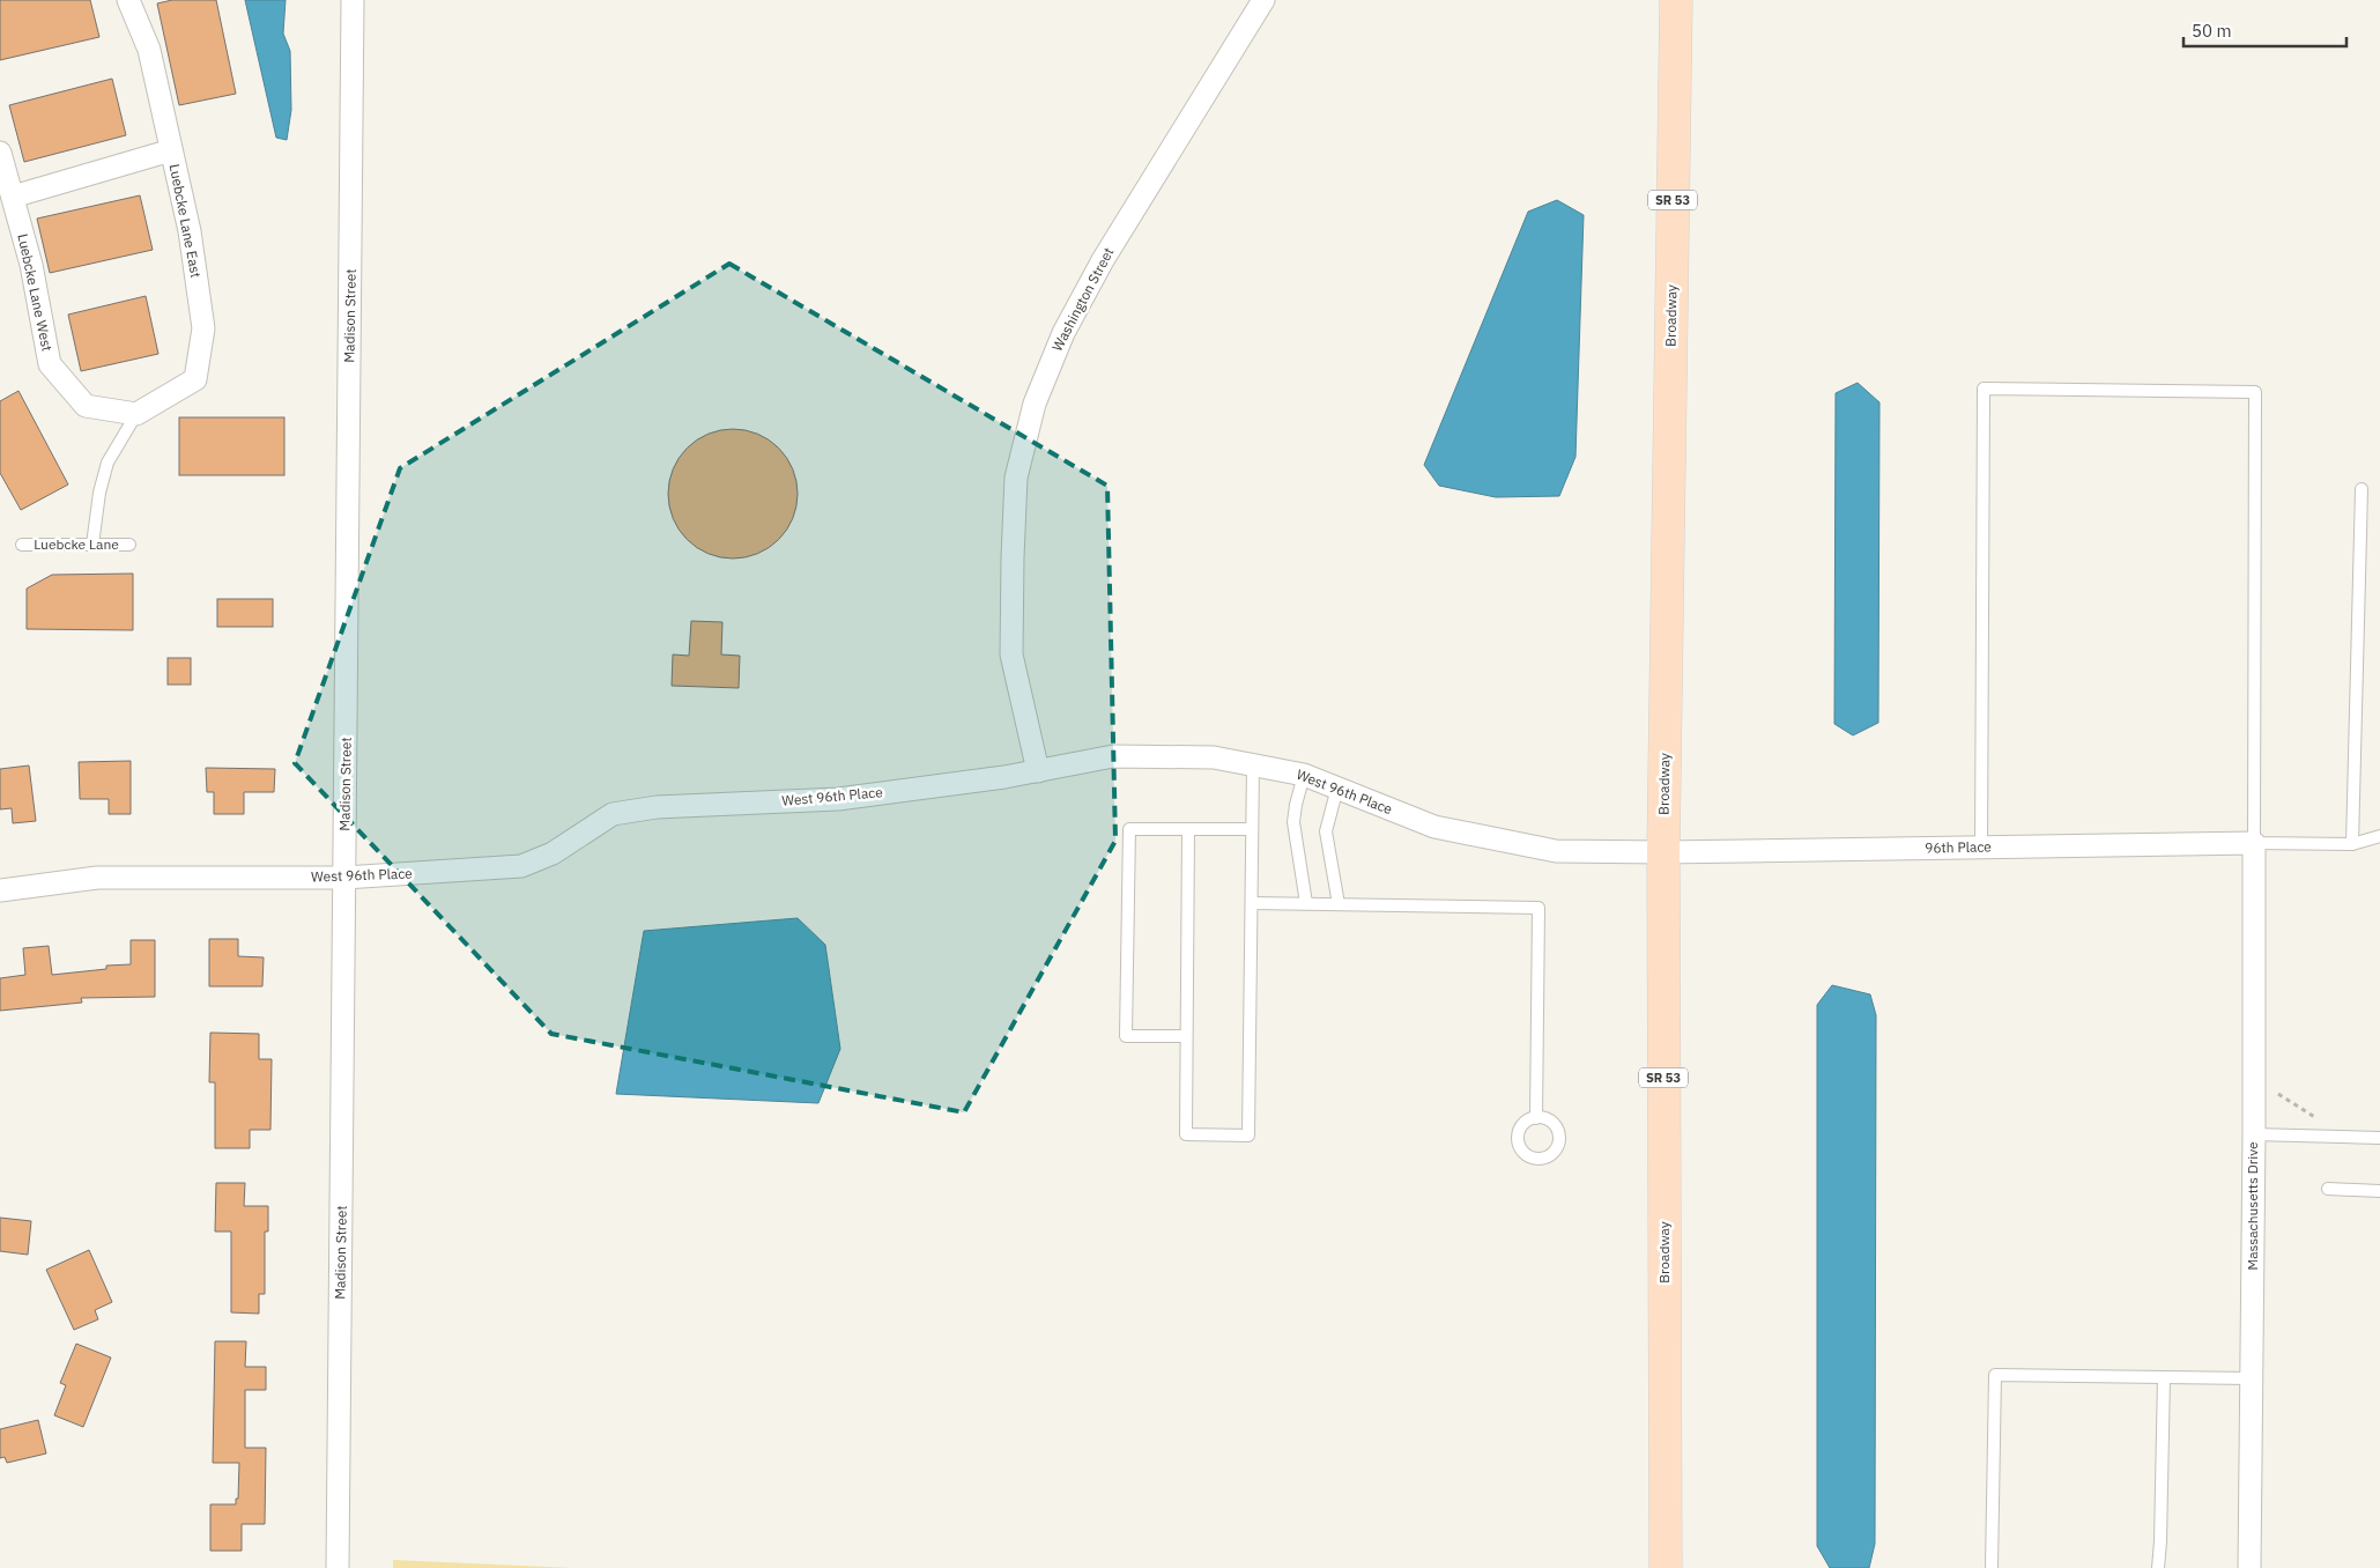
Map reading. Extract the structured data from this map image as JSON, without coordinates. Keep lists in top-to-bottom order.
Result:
{
  "streets": {
    "main road": ["SR 53", "Broadway"],
    "street": [
      "Luebcke Lane East",
      "Luebcke Lane West",
      "Washington Street",
      "Madison Street",
      "West 96th Place",
      "96th Place",
      "Massachusetts Drive"
    ],
    "lane": ["Luebcke Lane"]
  },
  "crossings": [
    ["Luebcke Lane East", "Luebcke Lane West"],
    ["Washington Street", "West 96th Place"],
    ["Madison Street", "West 96th Place"],
    ["Broadway", "West 96th Place"],
    ["Broadway", "96th Place"],
    ["West 96th Place", "96th Place"],
    ["96th Place", "Massachusetts Drive"]
  ],
  "scale_bar": "50 m"
}
